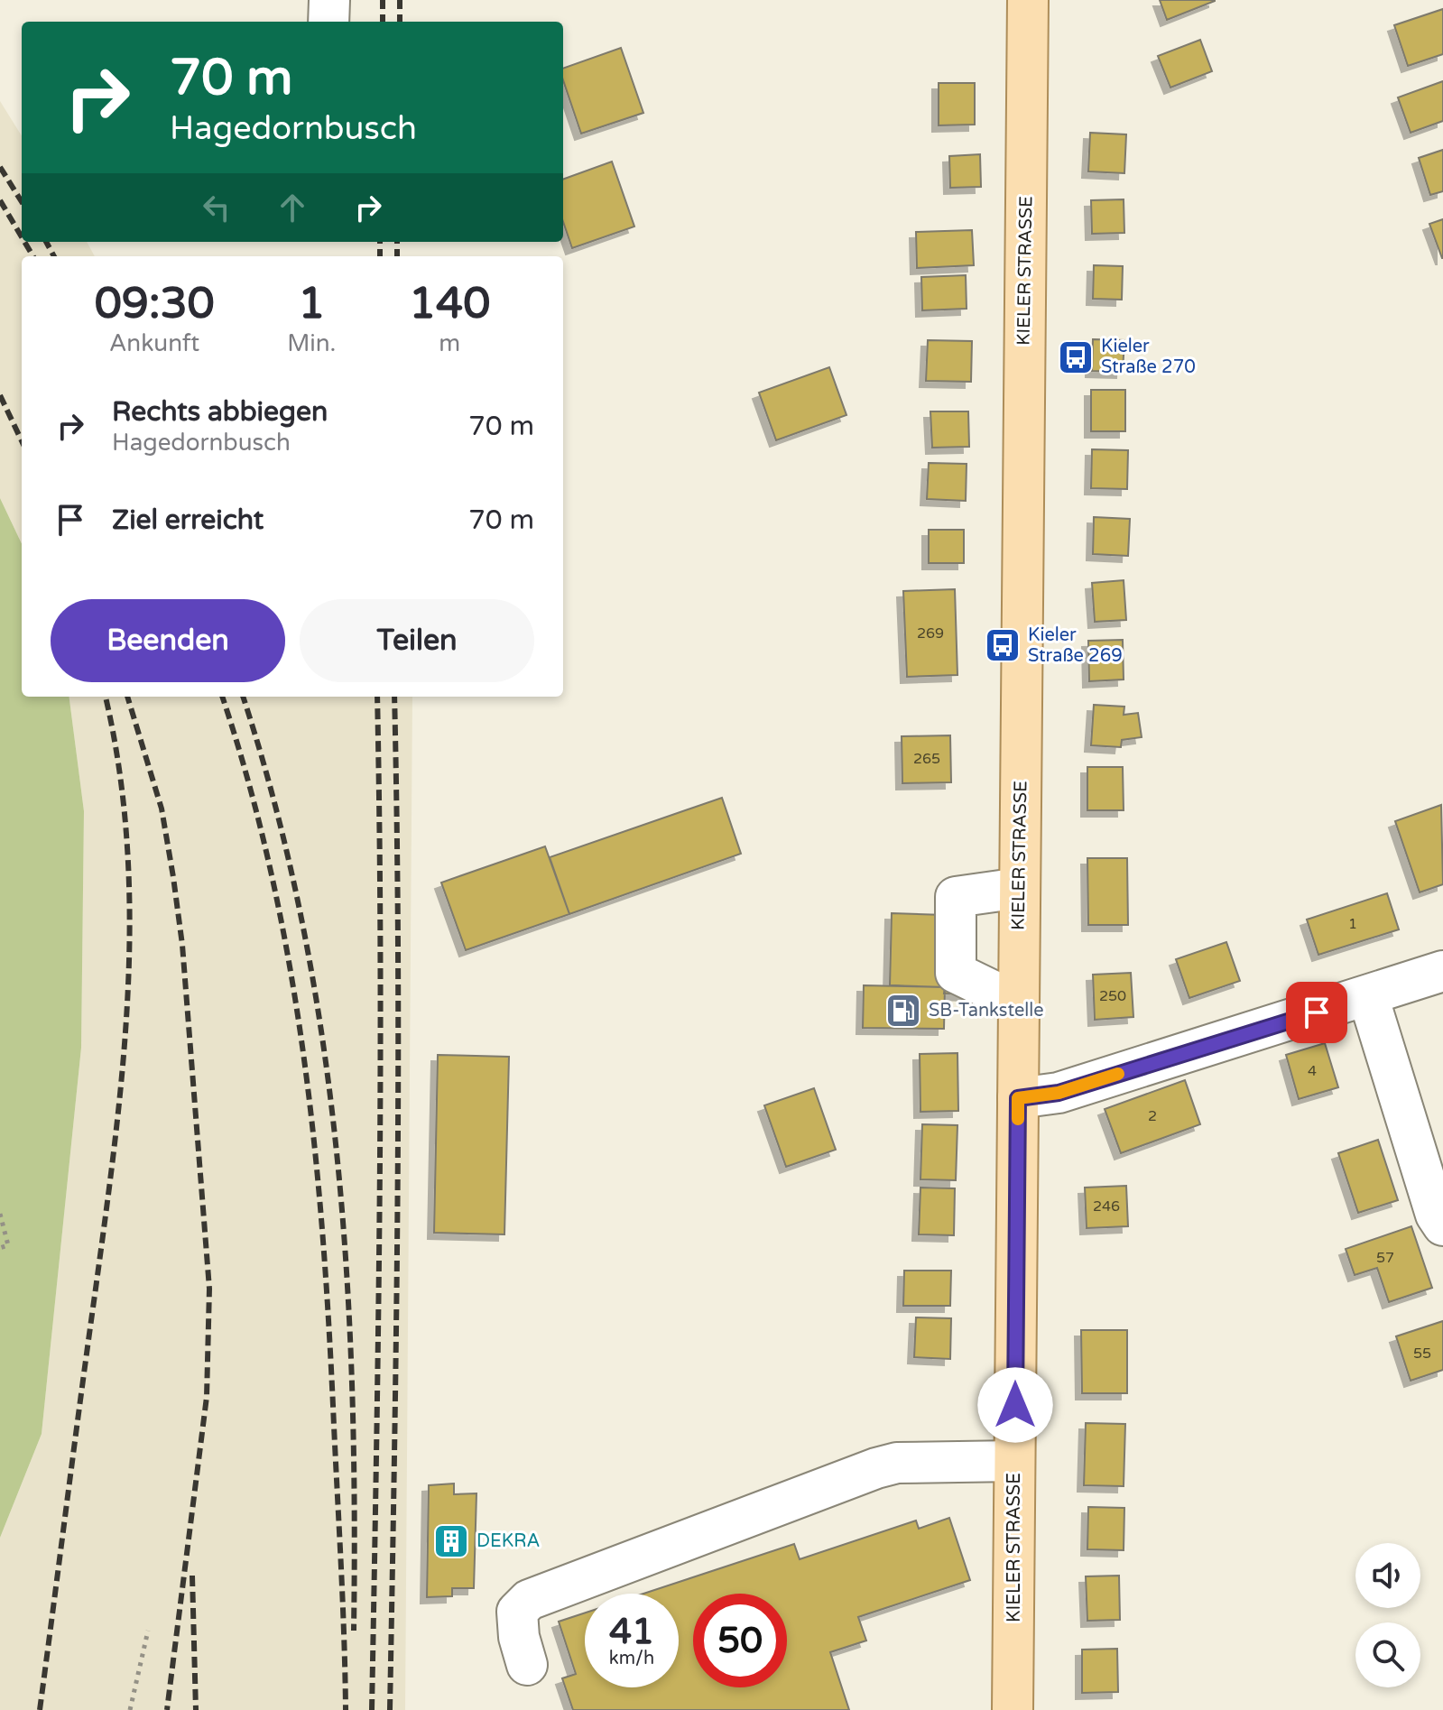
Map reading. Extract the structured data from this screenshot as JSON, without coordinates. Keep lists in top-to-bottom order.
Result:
{
  "streets": {
    "main road": ["KIELER STRASSE"]
  },
  "places": {
    "bus stop": ["Kieler Straße 270", "Kieler Straße 269"],
    "fuel station": ["SB-Tankstelle"],
    "building": ["DEKRA"]
  },
  "house_numbers": [
    "269",
    "265",
    "1",
    "250",
    "4",
    "2",
    "246",
    "57",
    "55"
  ],
  "page": {
    "turn": ["70 m", "Hagedornbusch"],
    "eta": [
      "09:30",
      "Ankunft",
      "1",
      "Min.",
      "140",
      "m"
    ],
    "list": [
      {
        "name": "Rechts abbiegen",
        "note": "Hagedornbusch",
        "value": "70 m"
      },
      {
        "name": "Ziel erreicht",
        "value": "70 m"
      }
    ],
    "buttons": ["Beenden", "Teilen"],
    "speed": "41 km/h",
    "limit": "50"
  }
}
